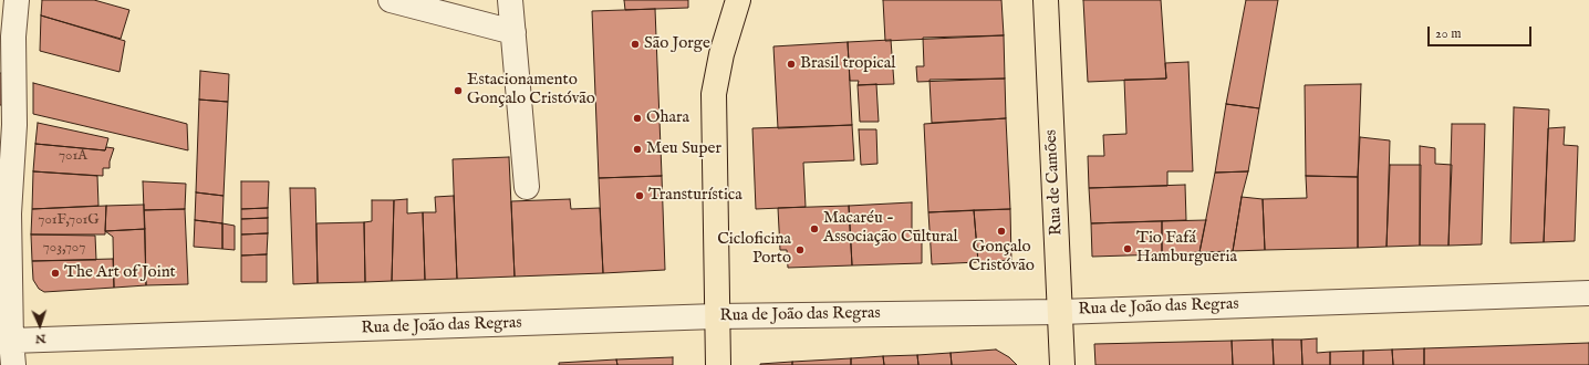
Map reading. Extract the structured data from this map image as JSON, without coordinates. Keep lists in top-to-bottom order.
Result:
{
  "streets": {
    "main road": ["Rua de Camões"],
    "street": ["Rua de João das Regras"]
  },
  "crossings": [
    ["Rua de Camões", "Rua de João das Regras"]
  ],
  "places": [
    "São Jorge",
    "Brasil tropical",
    "Estacionamento Gonçalo Cristóvão",
    "Ohara",
    "Meu Super",
    "Transturística",
    "Macaréu - Associação Cultural",
    "Gonçalo Cristóvão",
    "Tio Fafá Hamburgueria",
    "Cicloficina Porto",
    "The Art of Joint"
  ],
  "house_numbers": ["701A", "701F,701G", "703,707"],
  "scale_bar": "20 m",
  "north": "bottom"
}
